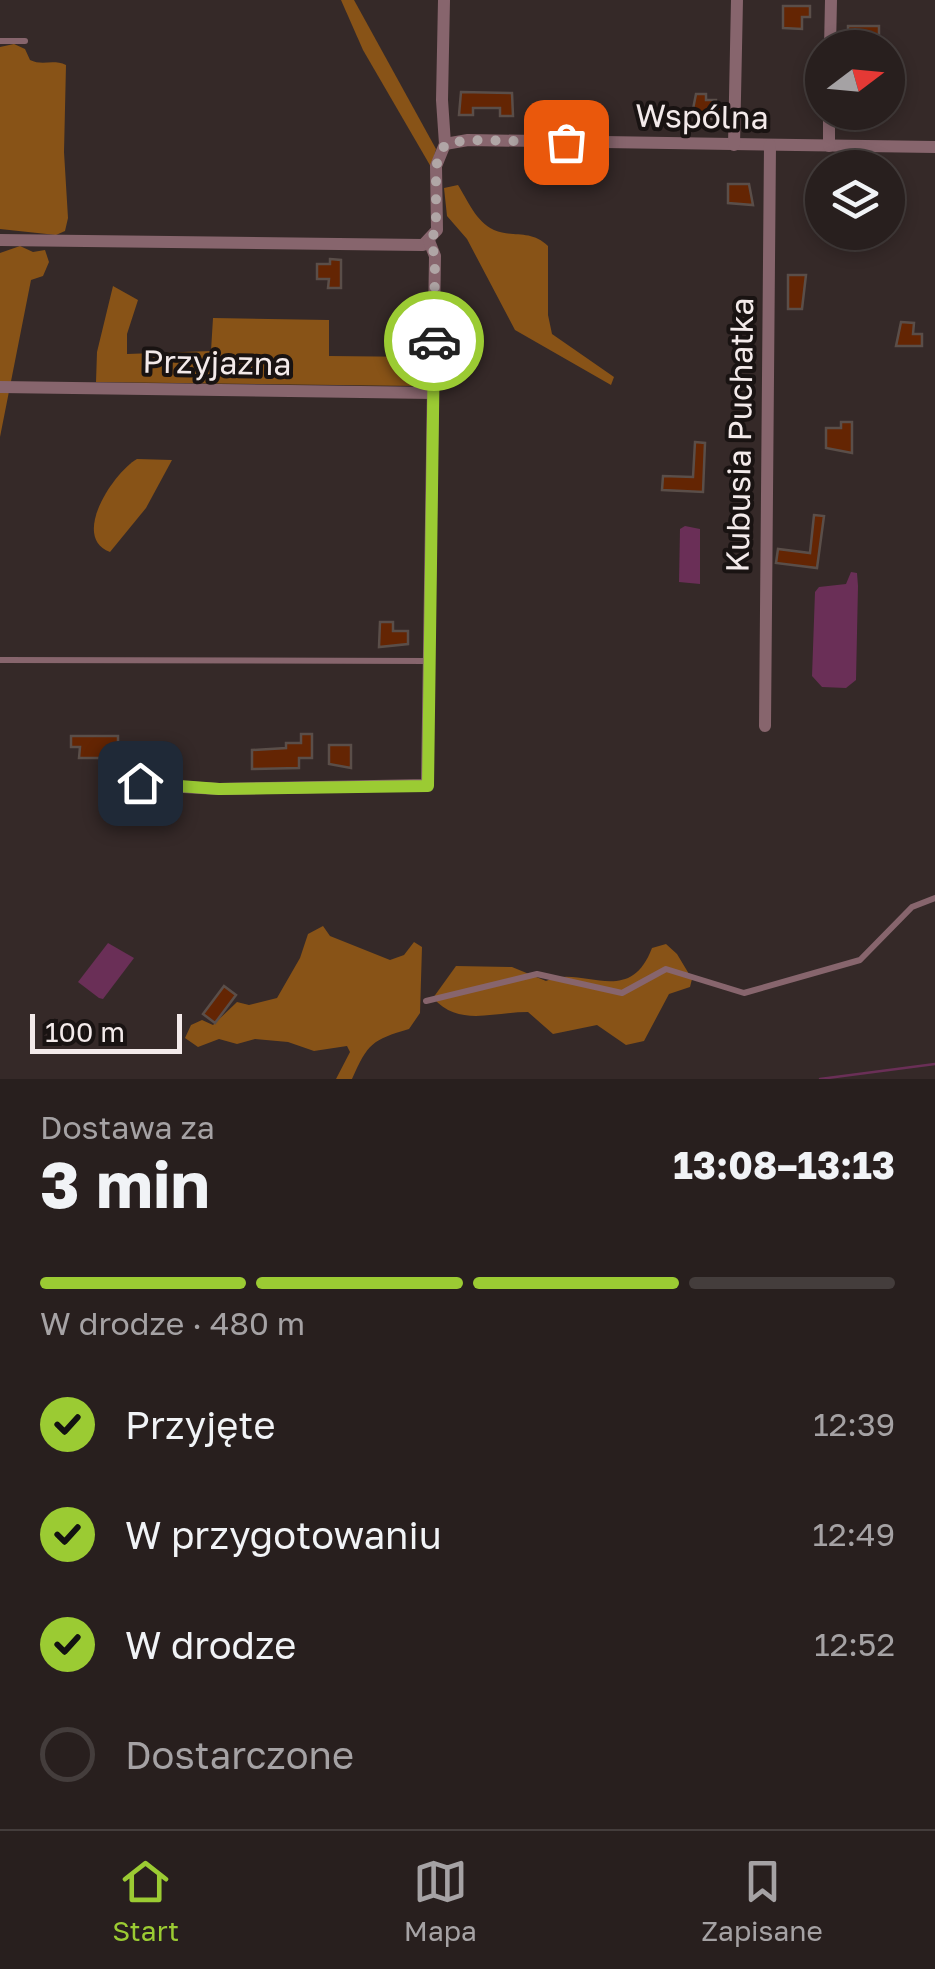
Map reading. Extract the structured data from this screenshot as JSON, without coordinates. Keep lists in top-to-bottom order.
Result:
{
  "streets": {
    "street": ["Wspólna", "Przyjazna", "Kubusia Puchatka"]
  },
  "crossings": [
    ["Wspólna", "Kubusia Puchatka"]
  ],
  "scale_bar": "100 m",
  "north": "right",
  "page": {
    "scale": "100 m",
    "heading": ["3 min", "Dostawa za", "13:08–13:13"],
    "bar": "W drodze · 480 m",
    "list": [
      ["Przyjęte", "12:39"],
      ["W przygotowaniu", "12:49"],
      ["W drodze", "12:52"],
      "Dostarczone"
    ],
    "tabs": ["Start", "Mapa", "Zapisane"]
  }
}
